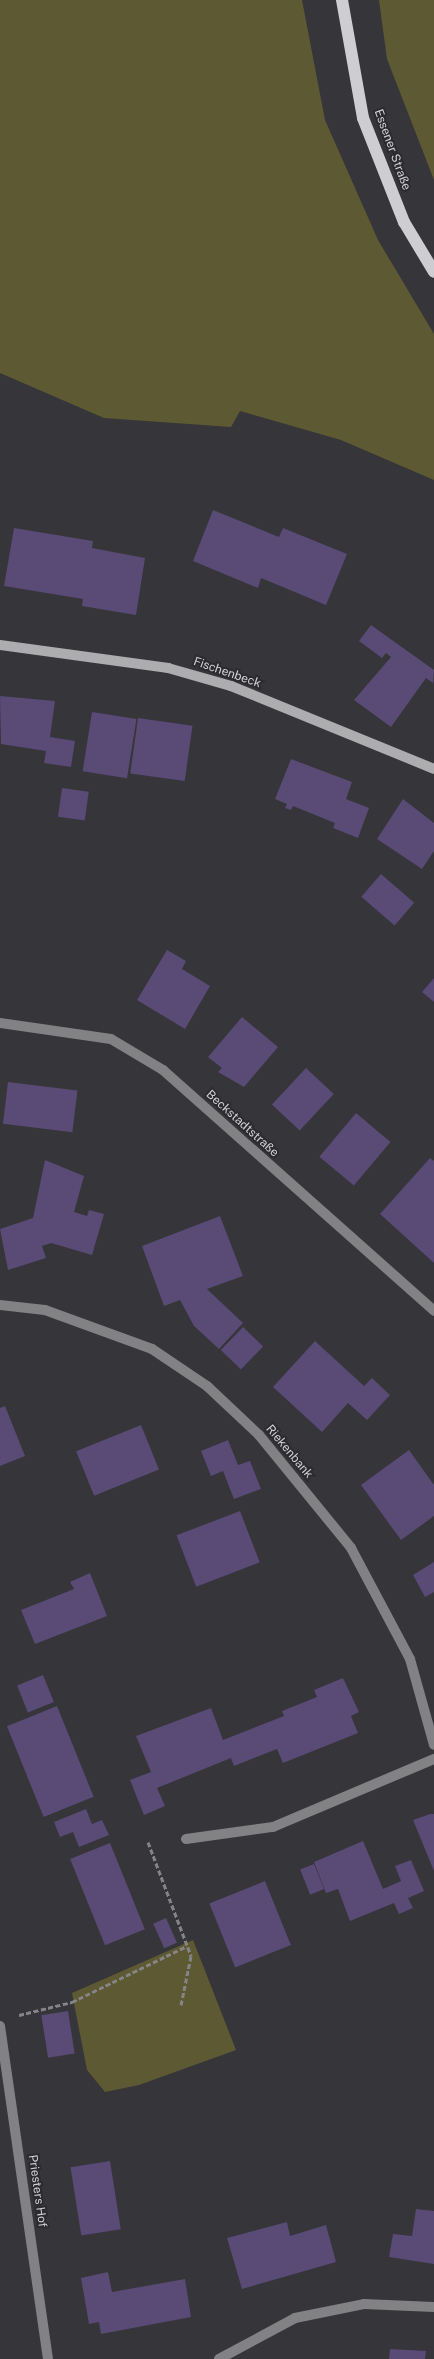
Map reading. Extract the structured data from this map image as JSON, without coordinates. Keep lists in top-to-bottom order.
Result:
{
  "streets": {
    "main road": ["Essener Straße"],
    "street": [
      "Fischenbeck",
      "Beckstadtstraße",
      "Riekenbank",
      "Priesters Hof"
    ]
  }
}
